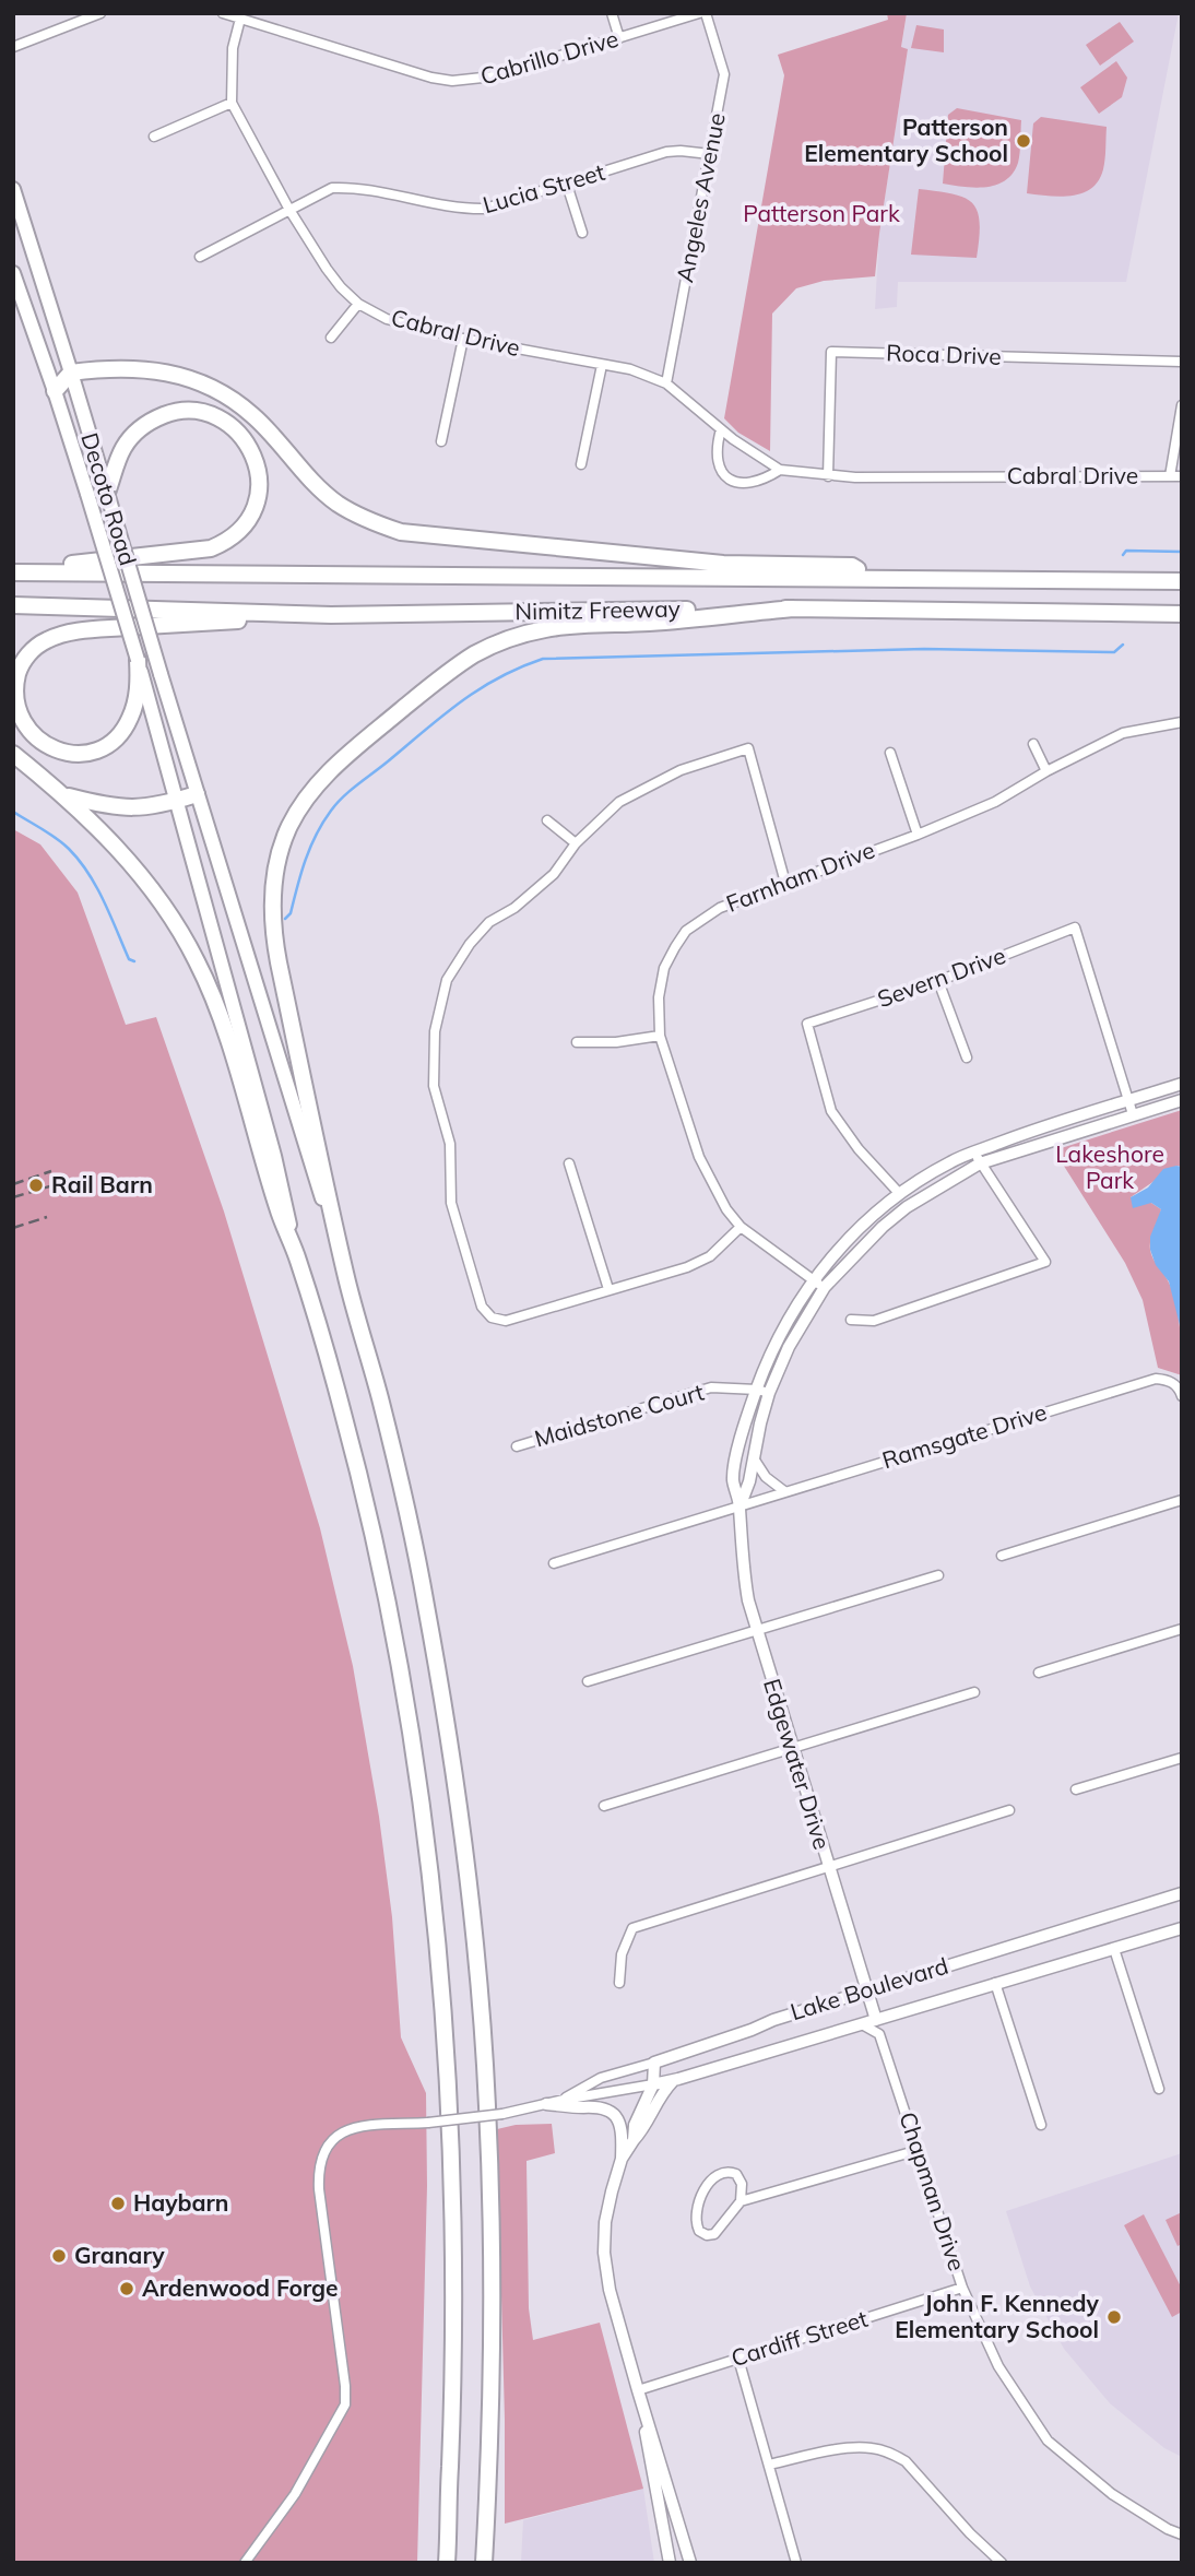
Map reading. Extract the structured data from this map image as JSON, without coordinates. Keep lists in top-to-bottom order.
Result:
{
  "streets": {
    "highway": ["Nimitz Freeway"],
    "main road": ["Decoto Road"],
    "street": [
      "Cabrillo Drive",
      "Lucia Street",
      "Angeles Avenue",
      "Cabral Drive",
      "Roca Drive",
      "Farnham Drive",
      "Severn Drive",
      "Maidstone Court",
      "Ramsgate Drive",
      "Edgewater Drive",
      "Lake Boulevard",
      "Chapman Drive",
      "Cardiff Street"
    ]
  },
  "crossings": [
    ["Cabrillo Drive", "Cabral Drive"],
    ["Lucia Street", "Angeles Avenue"],
    ["Lucia Street", "Cabral Drive"],
    ["Angeles Avenue", "Cabral Drive"],
    ["Cabral Drive", "Roca Drive"],
    ["Farnham Drive", "Edgewater Drive"],
    ["Severn Drive", "Edgewater Drive"],
    ["Maidstone Court", "Edgewater Drive"],
    ["Ramsgate Drive", "Edgewater Drive"],
    ["Edgewater Drive", "Lake Boulevard"],
    ["Chapman Drive", "Cardiff Street"]
  ],
  "parks": ["Patterson Park", "Lakeshore Park"],
  "places": [
    "Patterson Elementary School",
    "Rail Barn",
    "Haybarn",
    "Granary",
    "Ardenwood Forge",
    "John F. Kennedy Elementary School"
  ]
}
